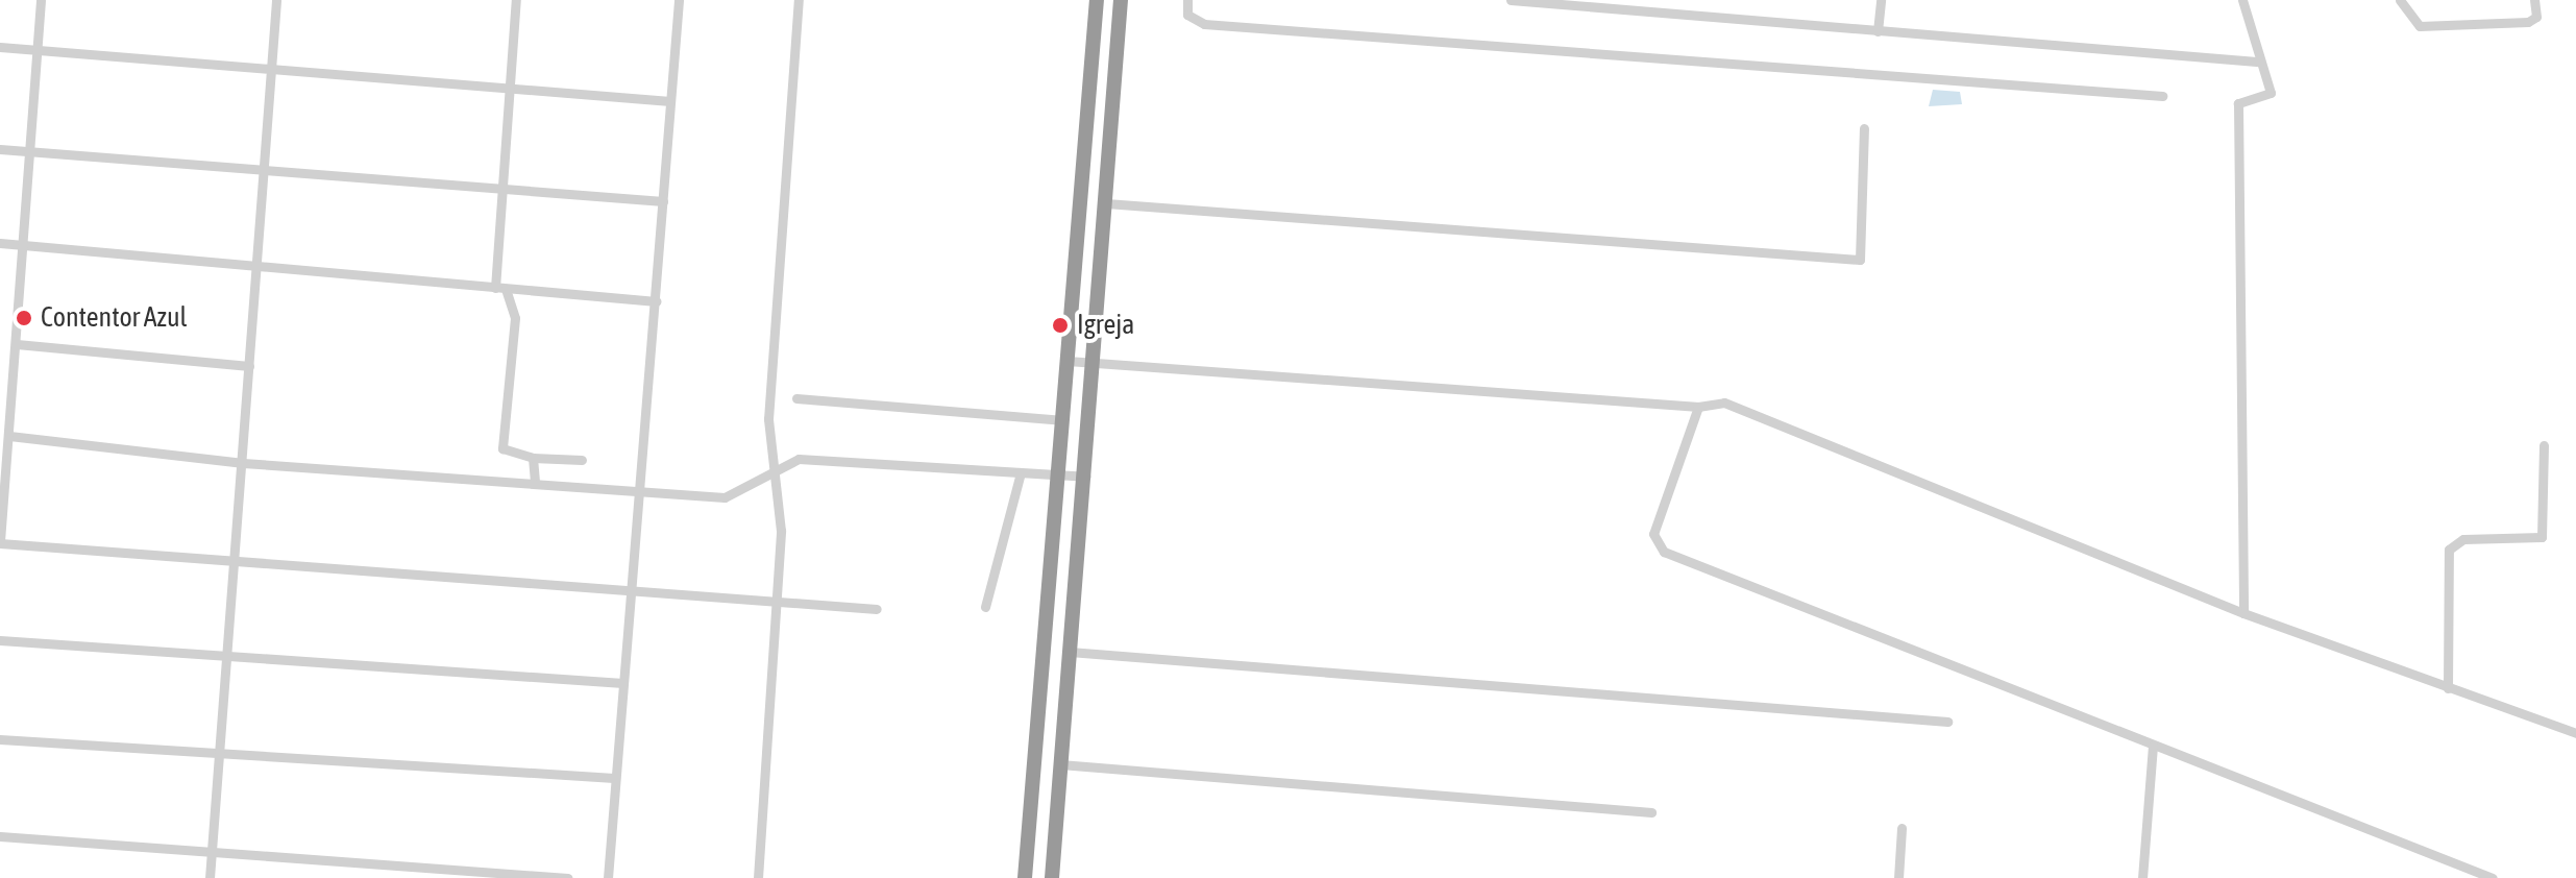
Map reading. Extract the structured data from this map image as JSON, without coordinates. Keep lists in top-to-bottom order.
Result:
{
  "places": ["Contentor Azul", "Igreja"]
}
